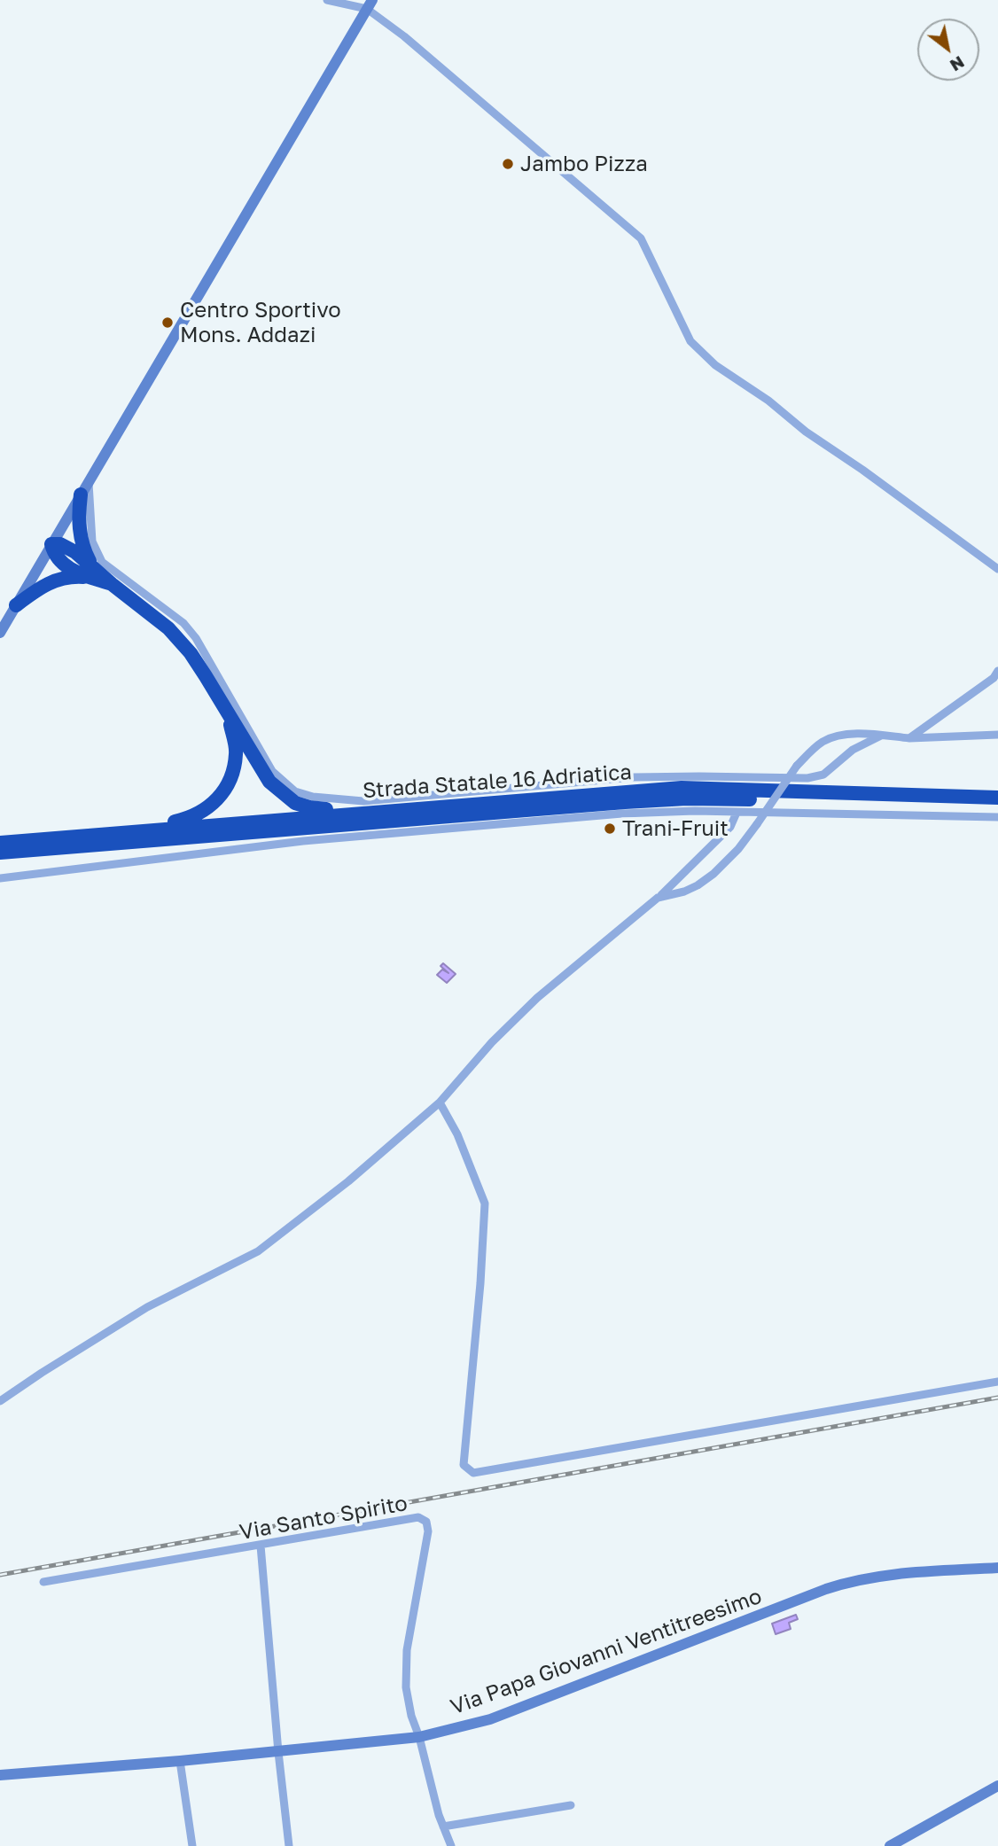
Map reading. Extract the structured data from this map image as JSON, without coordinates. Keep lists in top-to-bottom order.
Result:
{
  "streets": {
    "highway": ["Strada Statale 16 Adriatica"],
    "street": ["Via Santo Spirito", "Via Papa Giovanni Ventitreesimo"]
  },
  "crossings": [
    ["Via Santo Spirito", "Via Papa Giovanni Ventitreesimo"]
  ],
  "places": ["Jambo Pizza", "Centro Sportivo Mons. Addazi", "Trani-Fruit"],
  "north": "bottom right"
}
